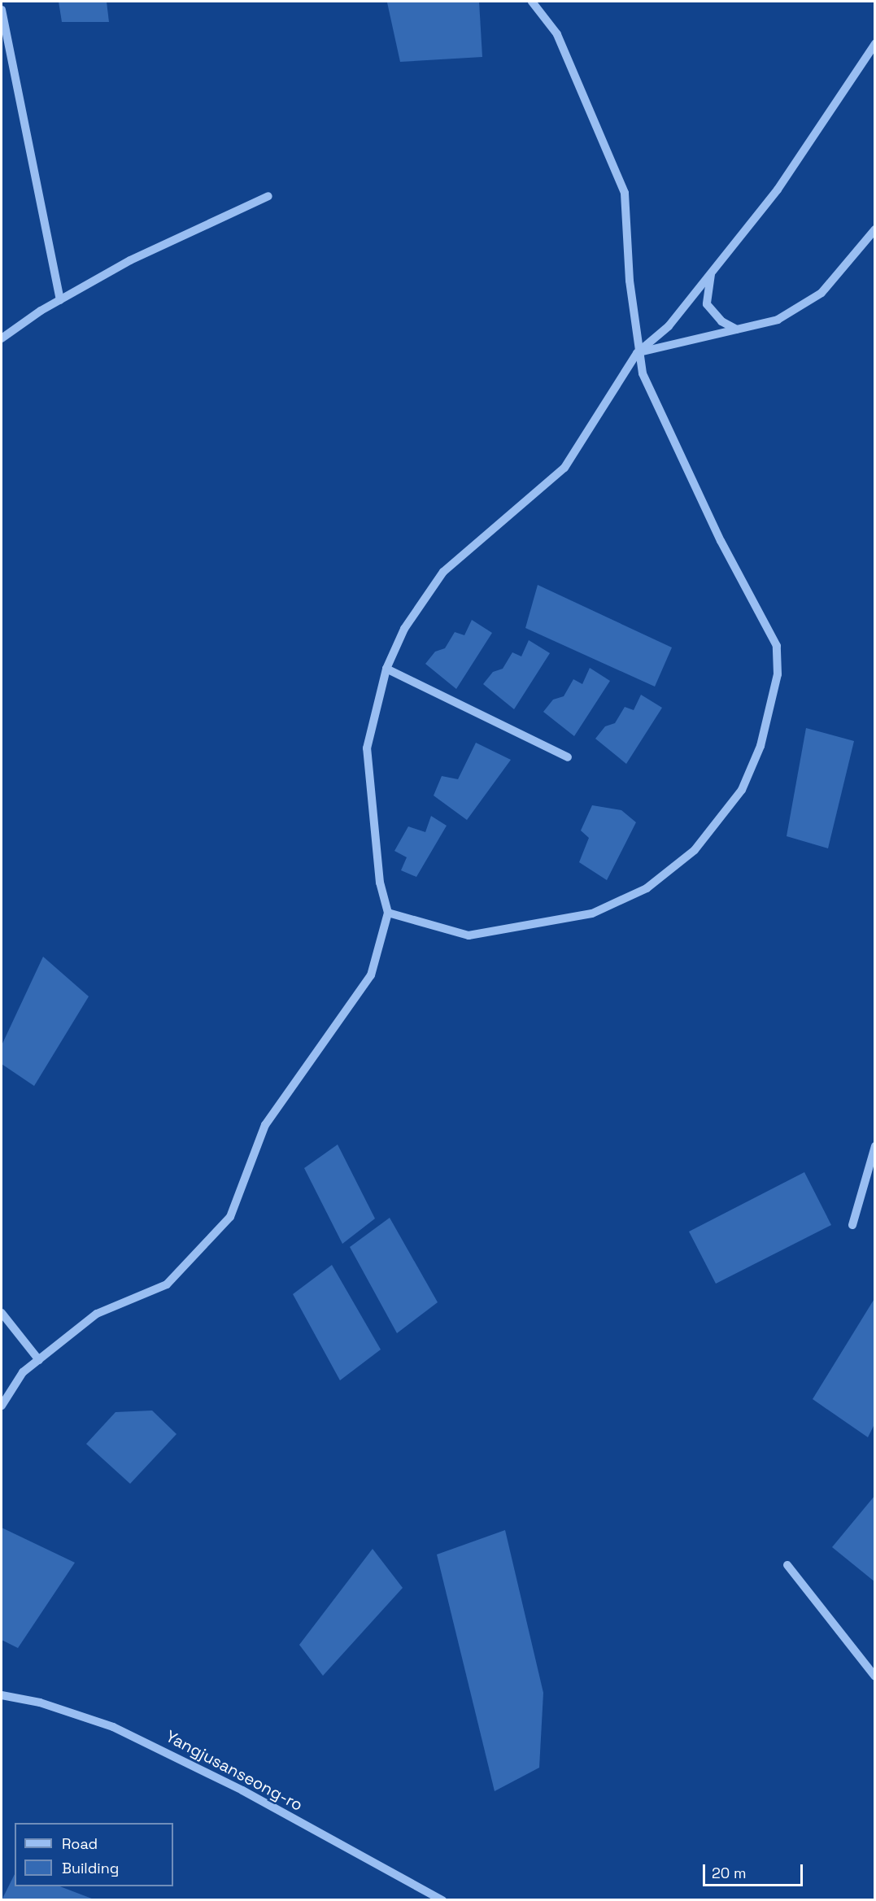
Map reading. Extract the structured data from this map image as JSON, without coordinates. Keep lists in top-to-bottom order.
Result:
{
  "streets": {
    "street": ["Yangjusanseong-ro"]
  },
  "legend": ["Road", "Building"],
  "scale_bar": "20 m"
}
